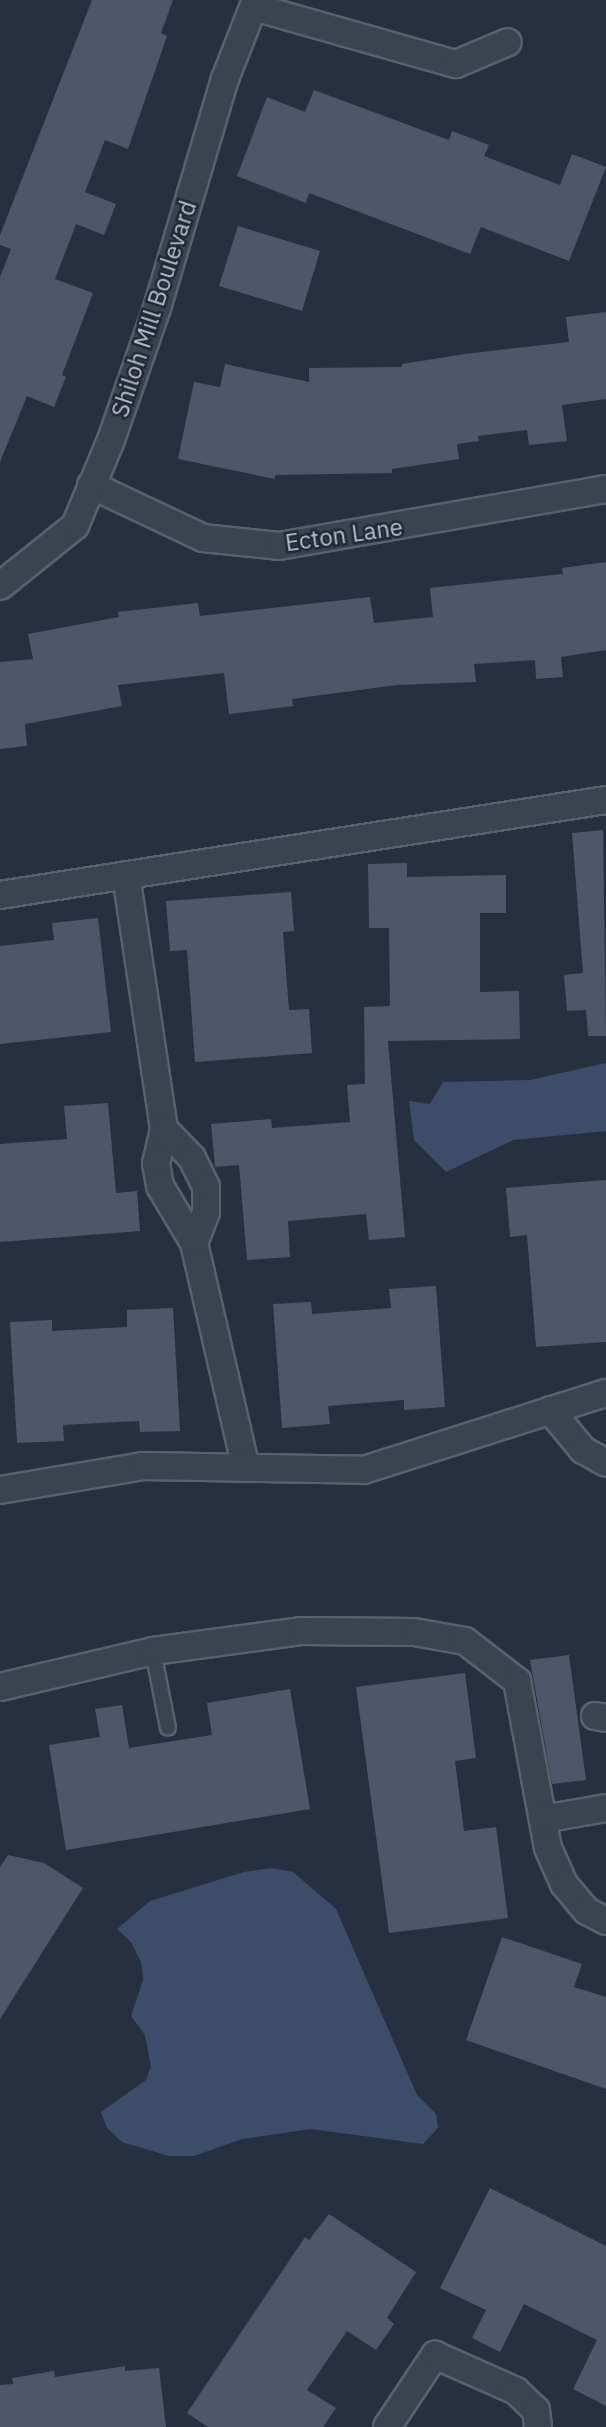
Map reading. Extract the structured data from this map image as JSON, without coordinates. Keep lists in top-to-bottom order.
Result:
{
  "streets": {
    "street": ["Shiloh Mill Boulevard", "Ecton Lane"]
  },
  "crossings": [
    ["Shiloh Mill Boulevard", "Ecton Lane"]
  ]
}
